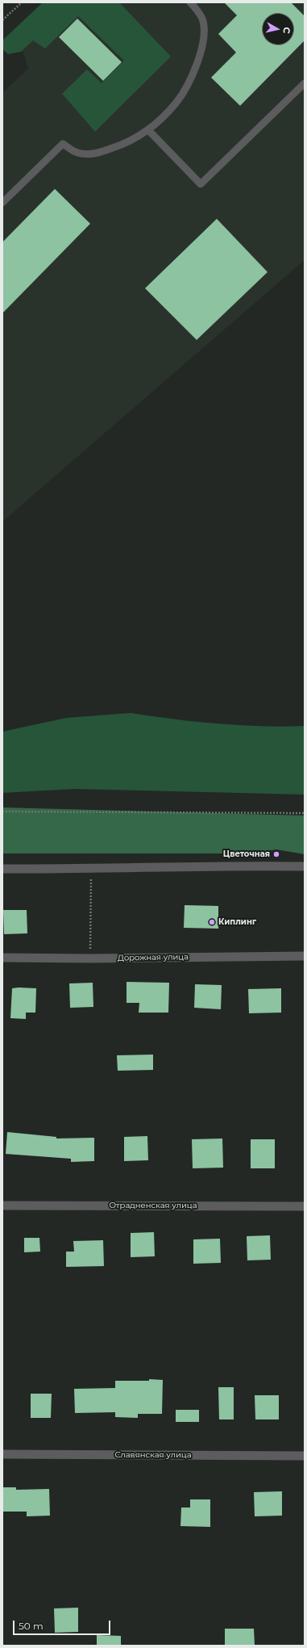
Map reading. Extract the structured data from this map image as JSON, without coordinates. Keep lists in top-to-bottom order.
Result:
{
  "streets": {
    "street": ["Дорожная улица", "Отрадненская улица", "Славянская улица"]
  },
  "places": ["Цветочная", "Киплинг"],
  "scale_bar": "50 m",
  "north": "right"
}
